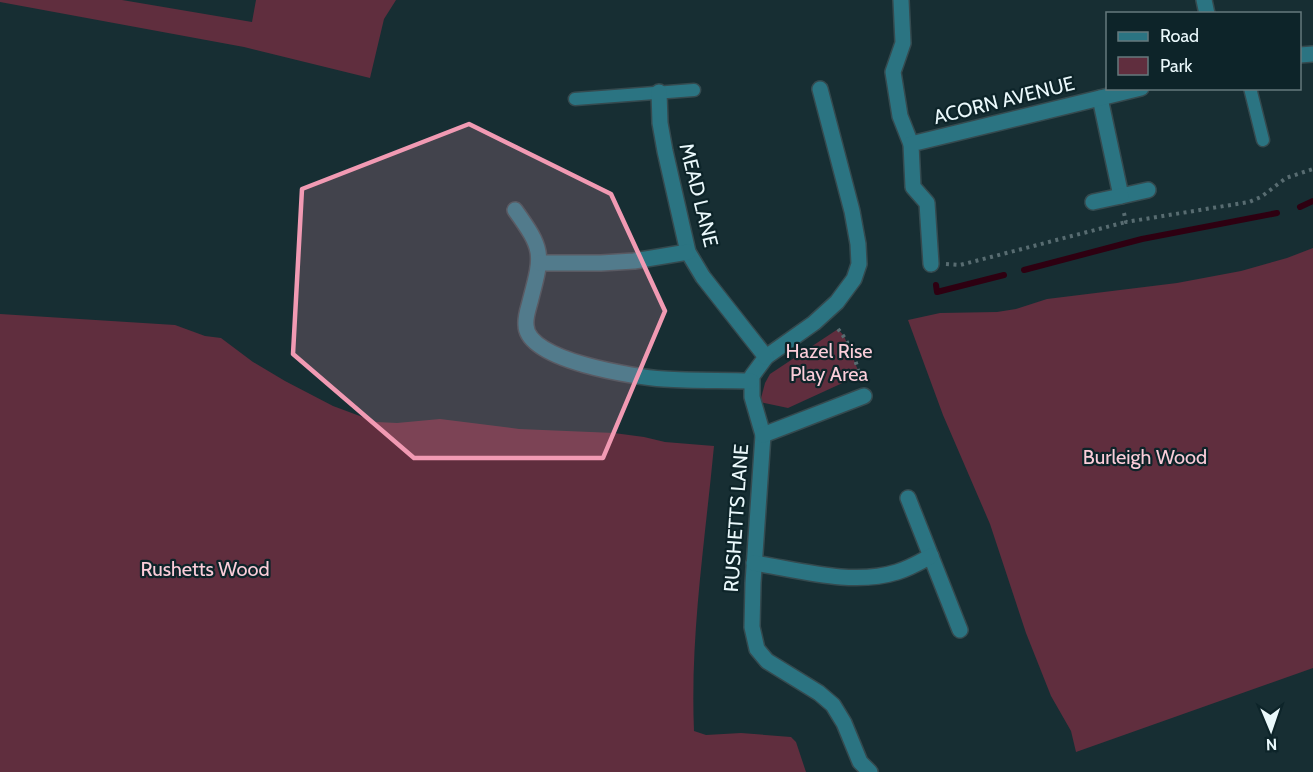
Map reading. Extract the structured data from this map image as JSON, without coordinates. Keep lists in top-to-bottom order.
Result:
{
  "streets": {
    "street": ["ACORN AVENUE", "MEAD LANE", "RUSHETTS LANE"]
  },
  "parks": ["Hazel Rise Play Area", "Burleigh Wood", "Rushetts Wood"],
  "legend": ["Road", "Park"],
  "north": "bottom"
}
